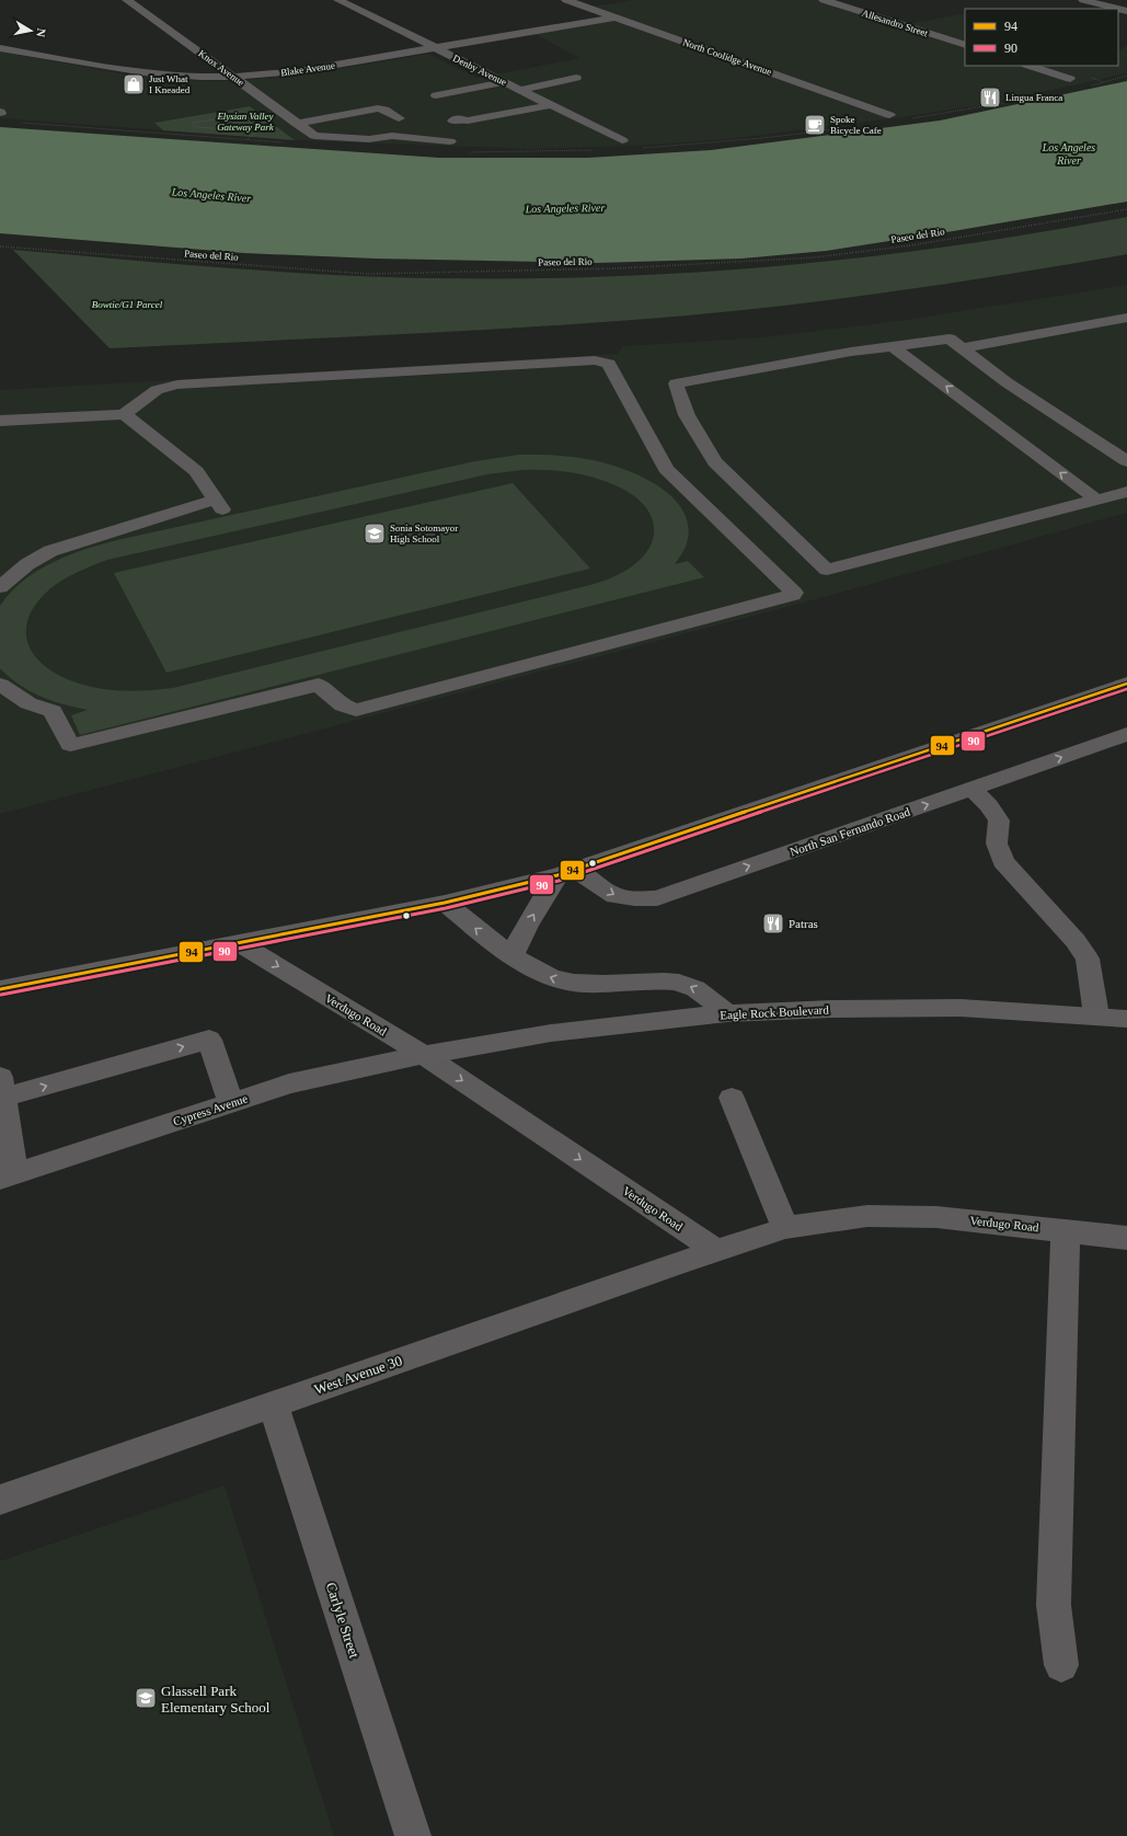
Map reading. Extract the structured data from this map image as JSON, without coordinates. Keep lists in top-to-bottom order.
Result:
{
  "streets": {
    "main road": ["Eagle Rock Boulevard", "Verdugo Road"],
    "street": [
      "Allesandro Street",
      "North Coolidge Avenue",
      "Knox Avenue",
      "Blake Avenue",
      "Denby Avenue",
      "North San Fernando Road",
      "Cypress Avenue",
      "West Avenue 30",
      "Carlyle Street"
    ],
    "path": ["Paseo del Rio"]
  },
  "crossings": [
    ["North Coolidge Avenue", "Blake Avenue"],
    ["Knox Avenue", "Blake Avenue"],
    ["Blake Avenue", "Denby Avenue"],
    ["Eagle Rock Boulevard", "Verdugo Road"],
    ["Eagle Rock Boulevard", "Cypress Avenue"],
    ["Verdugo Road", "Cypress Avenue"],
    ["Verdugo Road", "West Avenue 30"],
    ["West Avenue 30", "Carlyle Street"]
  ],
  "one_way": ["North San Fernando Road"],
  "water": ["Los Angeles River"],
  "parks": ["Elysian Valley Gateway Park", "Bowtie/G1 Parcel"],
  "places": {
    "shop": ["Just What I Kneaded"],
    "restaurant": ["Lingua Franca", "Patras"],
    "cafe": ["Spoke Bicycle Cafe"],
    "school or university": ["Sonia Sotomayor High School", "Glassell Park Elementary School"]
  },
  "lines": ["transit line 94", "transit line 90"],
  "legend": ["94", "90"],
  "north": "right"
}
